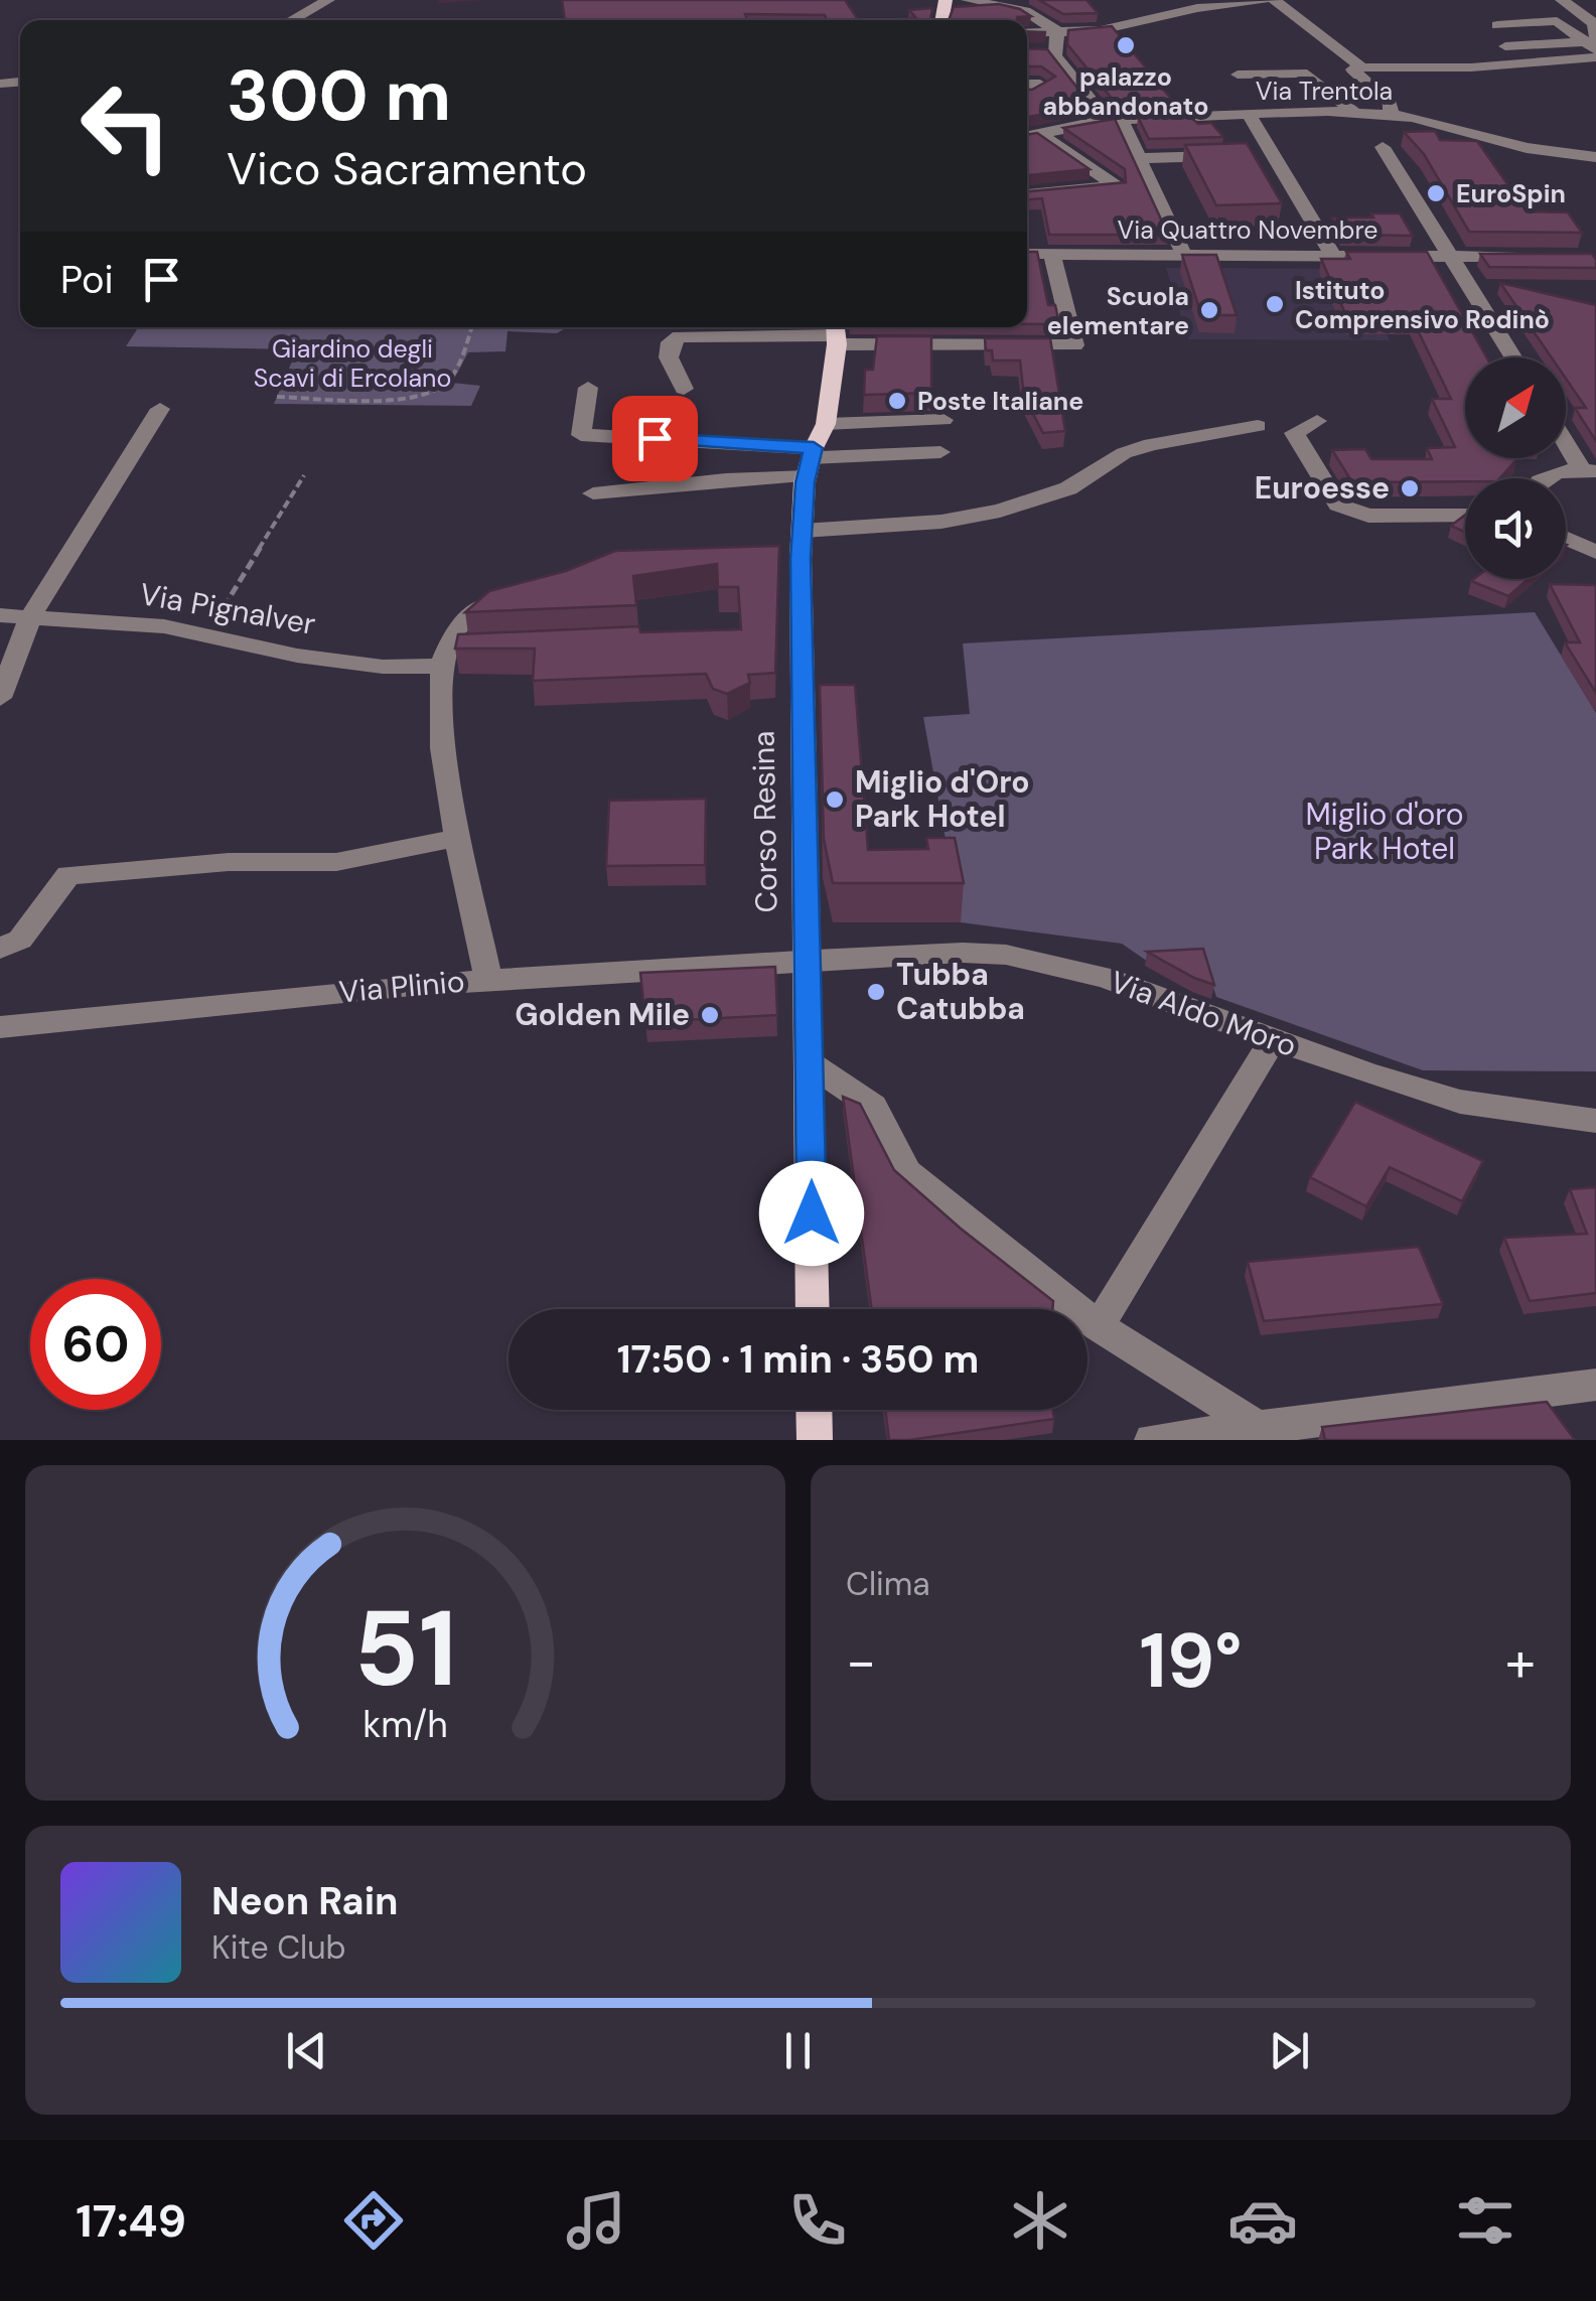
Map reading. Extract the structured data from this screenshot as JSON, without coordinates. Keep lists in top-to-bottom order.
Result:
{
  "streets": {
    "main road": ["Corso Resina"],
    "street": [
      "Via Trentola",
      "Via Quattro Novembre",
      "Via Pignalver",
      "Via Plinio",
      "Via Aldo Moro"
    ]
  },
  "crossings": [
    ["Corso Resina", "Via Plinio"],
    ["Corso Resina", "Via Aldo Moro"],
    ["Via Plinio", "Via Aldo Moro"]
  ],
  "parks": ["Giardino degli Scavi di Ercolano", "Miglio d'oro Park Hotel"],
  "places": [
    "palazzo abbandonato",
    "EuroSpin",
    "Istituto Comprensivo Rodinò",
    "Scuola elementare",
    "Poste Italiane",
    "Euroesse",
    "Miglio d'Oro Park Hotel",
    "Tubba Catubba",
    "Golden Mile"
  ],
  "north": "top right",
  "page": {
    "turn": ["300 m", "Vico Sacramento"],
    "then": "Poi",
    "limit": "60",
    "trip": "17:50 · 1 min · 350 m",
    "tile": "Clima",
    "heat": ["−", "19°", "+"],
    "song": ["Neon Rain", "Kite Club"],
    "tabs": "17:49",
    "gauge": ["51", "km/h"]
  }
}
